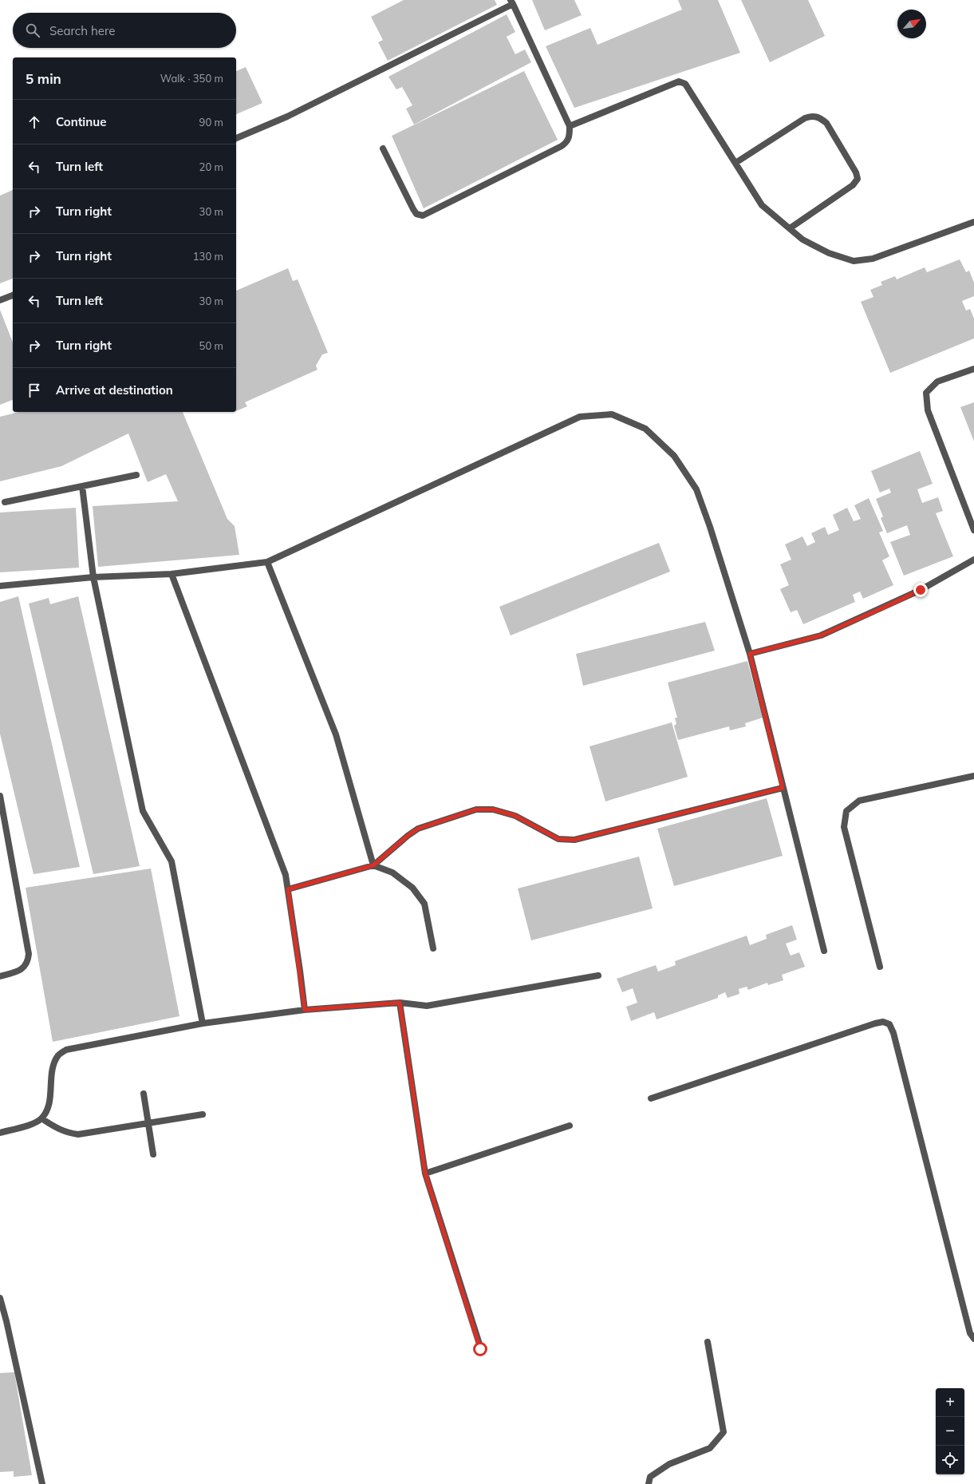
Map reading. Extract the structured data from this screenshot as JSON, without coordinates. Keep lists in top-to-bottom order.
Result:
{
  "north": "top right",
  "page": {
    "search": "Search here",
    "heading": ["5 min", "Walk · 350 m"],
    "list": [
      ["Continue", "90 m"],
      ["Turn left", "20 m"],
      ["Turn right", "30 m"],
      ["Turn right", "130 m"],
      ["Turn left", "30 m"],
      ["Turn right", "50 m"],
      "Arrive at destination"
    ],
    "map_buttons": ["+", "−"]
  }
}
